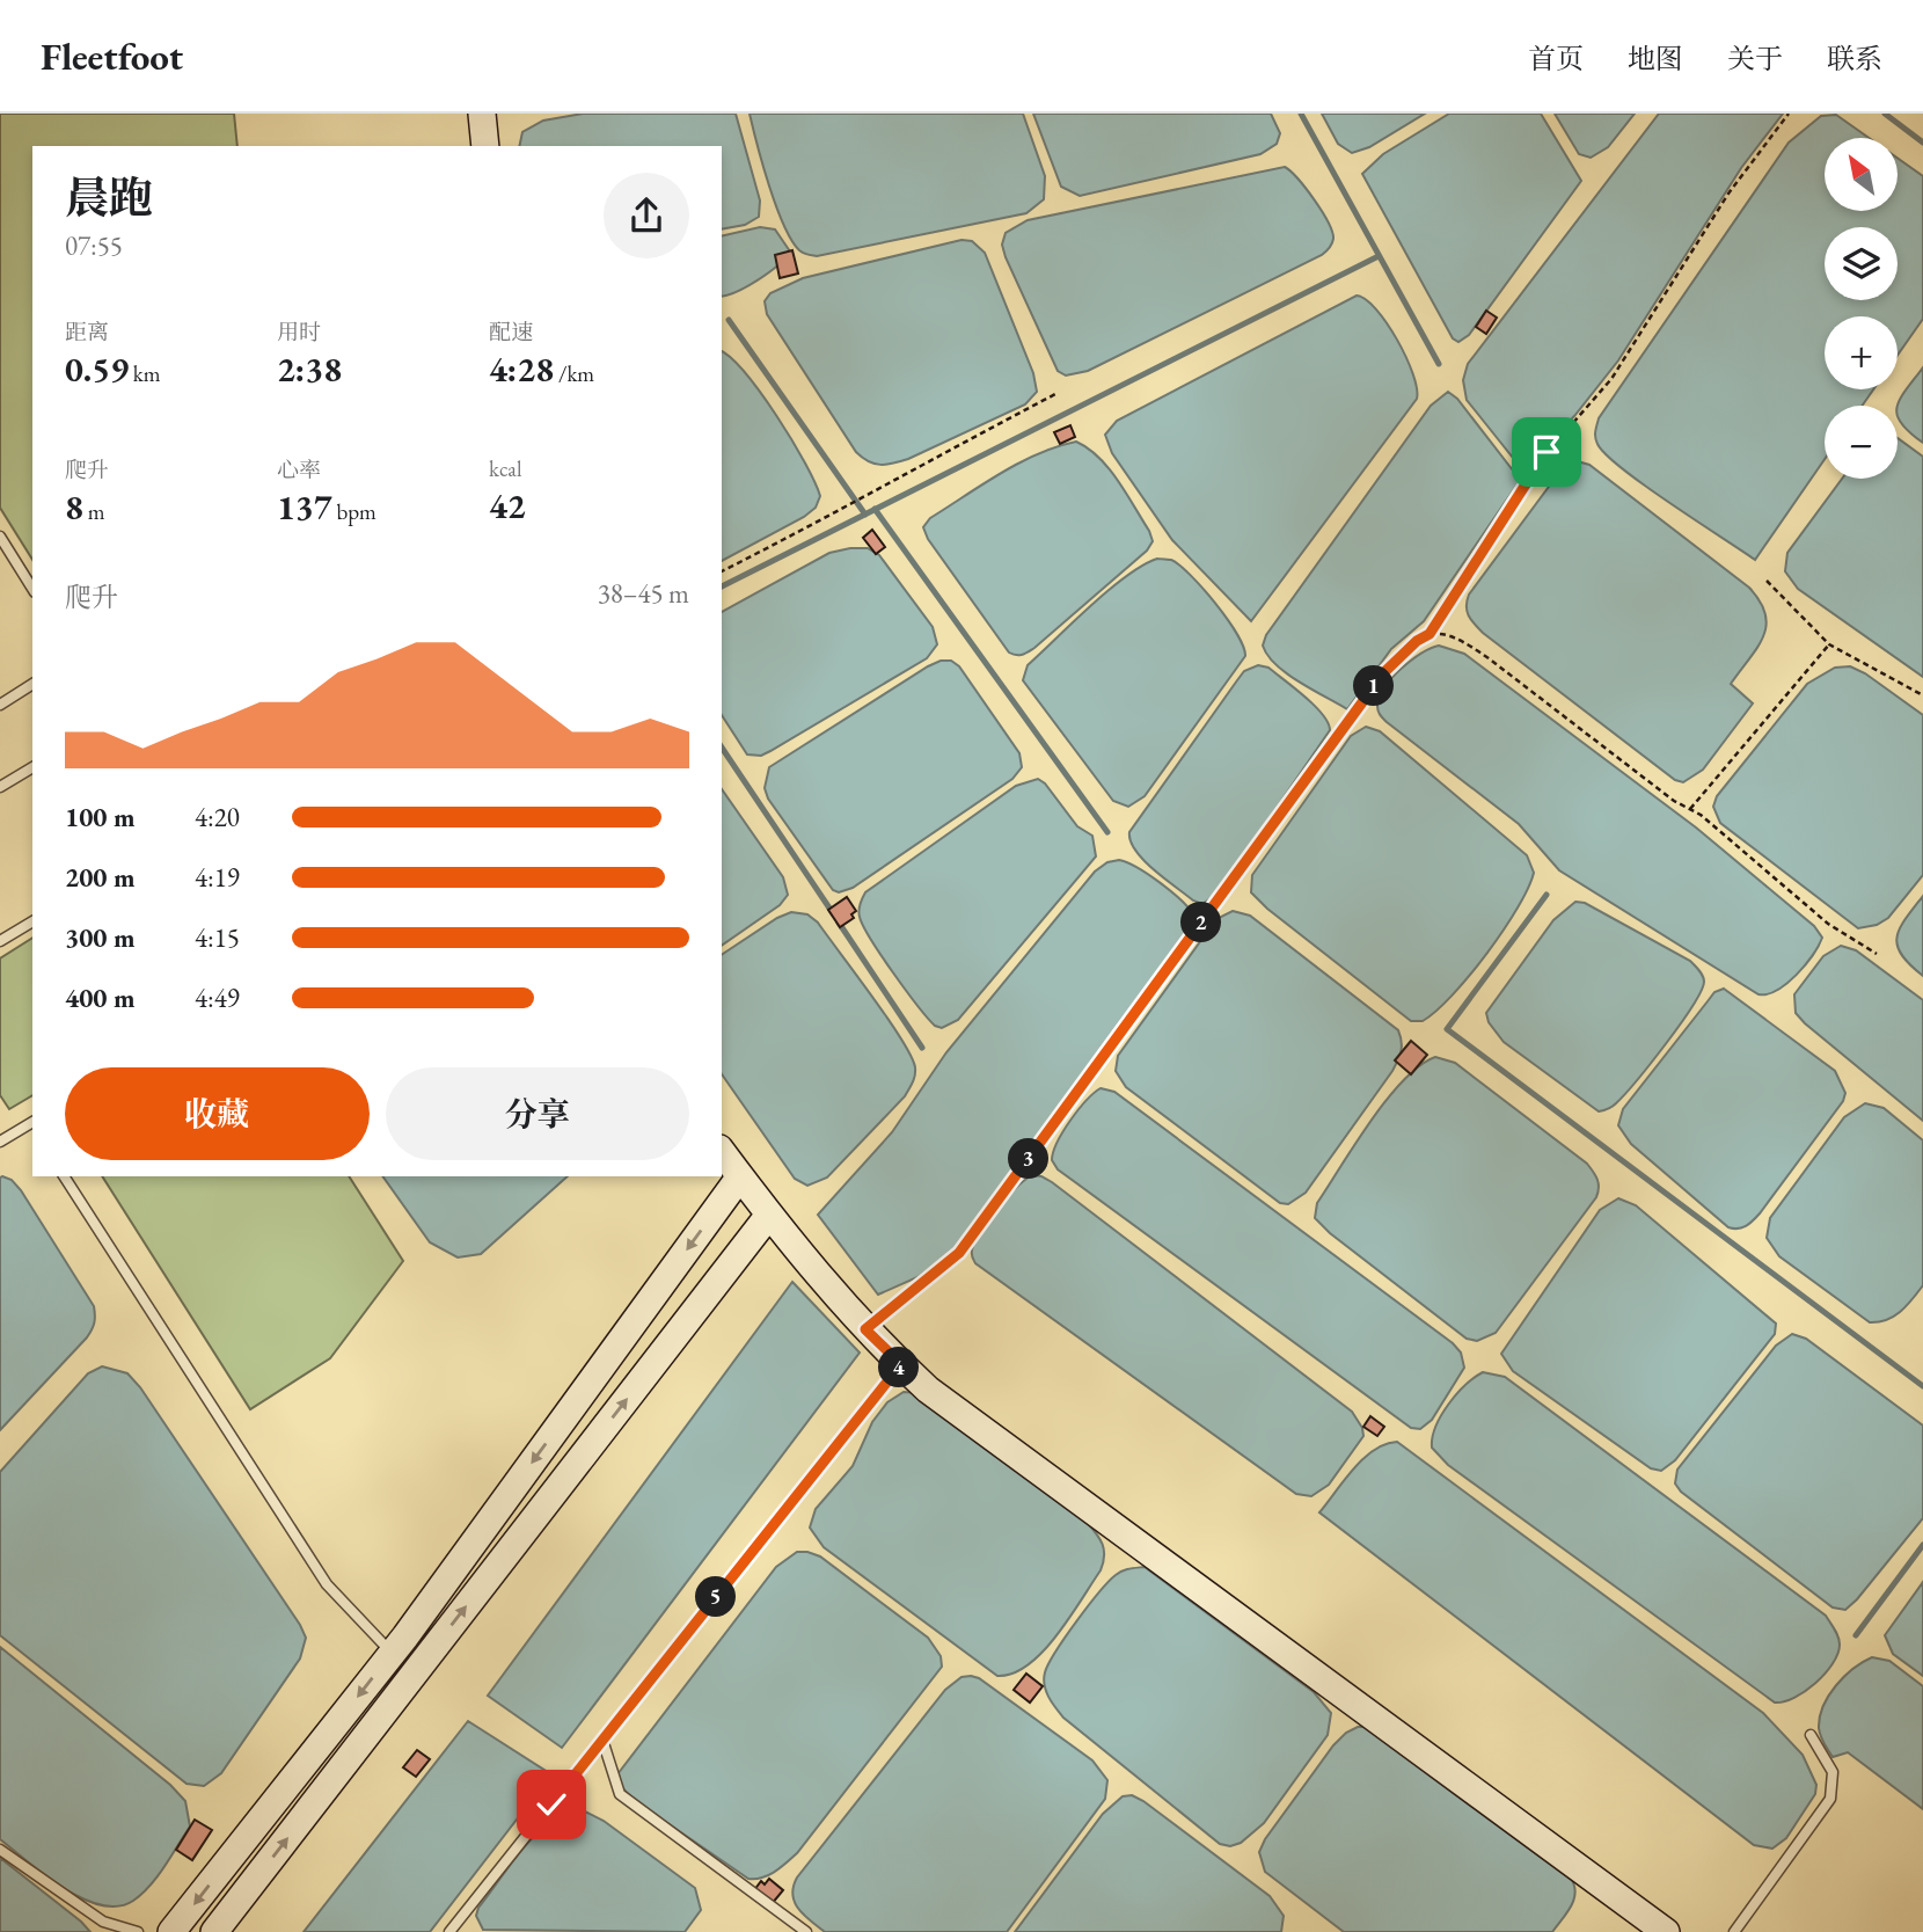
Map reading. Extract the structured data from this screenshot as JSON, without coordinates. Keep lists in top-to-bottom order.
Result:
{
  "north": "top left",
  "page": {
    "header": "Fleetfoot",
    "nav": [
      "首页",
      "地图",
      "关于",
      "联系"
    ],
    "map_buttons": ["+", "−"],
    "heading": ["晨跑", "07:55"],
    "stats": [
      ["距离", "0.59 km"],
      ["用时", "2:38"],
      ["配速", "4:28 /km"],
      ["爬升", "8 m"],
      ["心率", "137 bpm"],
      ["kcal", "42"]
    ],
    "chart": ["爬升", "38–45 m"],
    "pins": [
      "1",
      "2",
      "3",
      "4",
      "5"
    ],
    "list": [
      {
        "name": "100 m",
        "note": "4:20"
      },
      {
        "name": "200 m",
        "note": "4:19"
      },
      {
        "name": "300 m",
        "note": "4:15"
      },
      {
        "name": "400 m",
        "note": "4:49"
      }
    ],
    "buttons": ["收藏", "分享"]
  }
}
